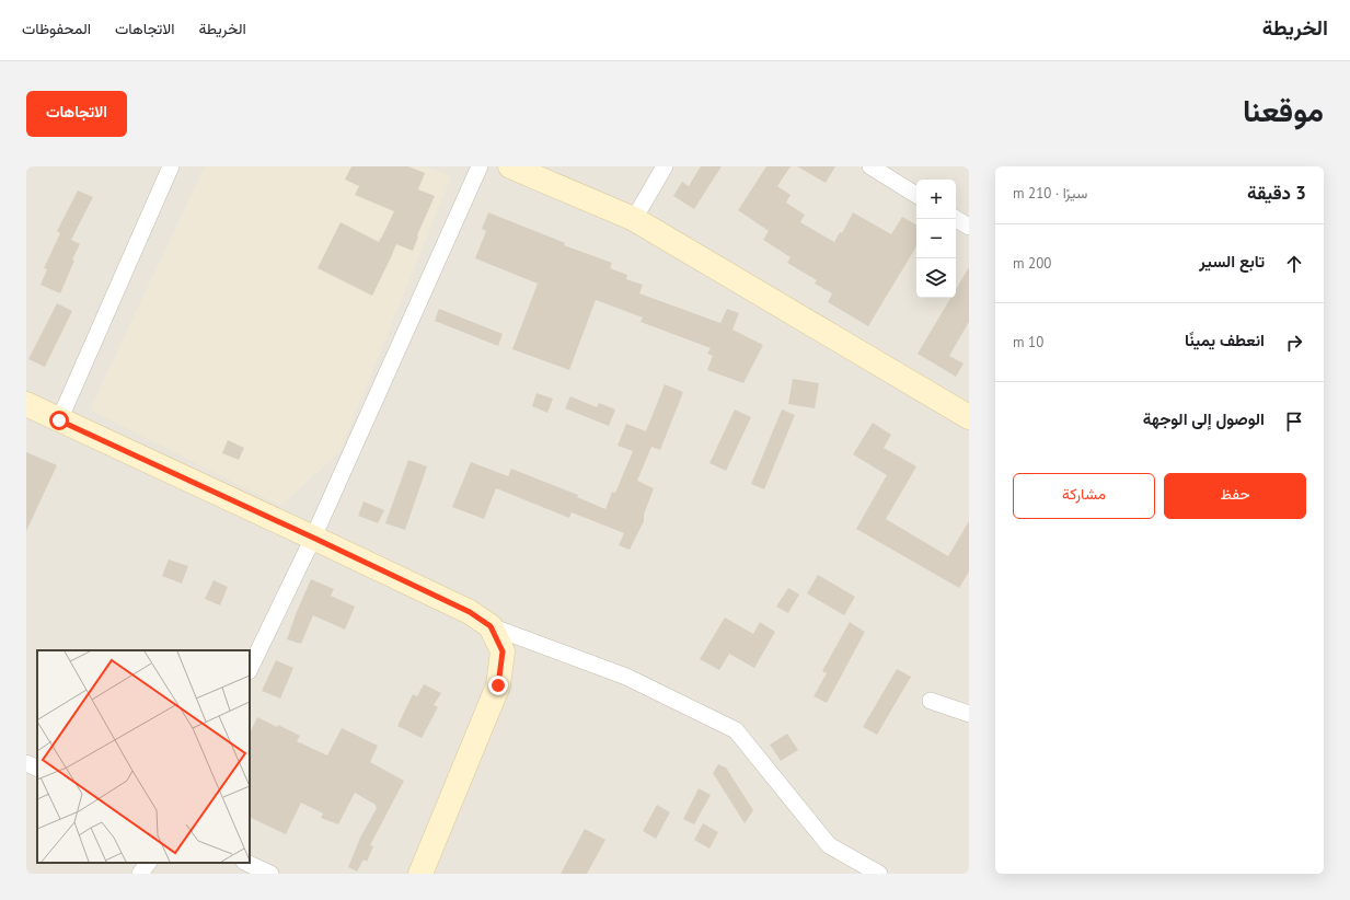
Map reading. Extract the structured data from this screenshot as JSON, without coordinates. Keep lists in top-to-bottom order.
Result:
{
  "page": {
    "header": "الخريطة",
    "nav": ["الخريطة", "الاتجاهات", "المحفوظات"],
    "title": "موقعنا",
    "buttons": [
      "الاتجاهات",
      ["حفظ", "مشاركة"]
    ],
    "heading": ["3 دقيقة", "سيرًا · 210 m"],
    "map_buttons": ["+", "−"],
    "list": [
      ["تابع السير", "200 m"],
      ["انعطف يمينًا", "10 m"],
      "الوصول إلى الوجهة"
    ]
  }
}
